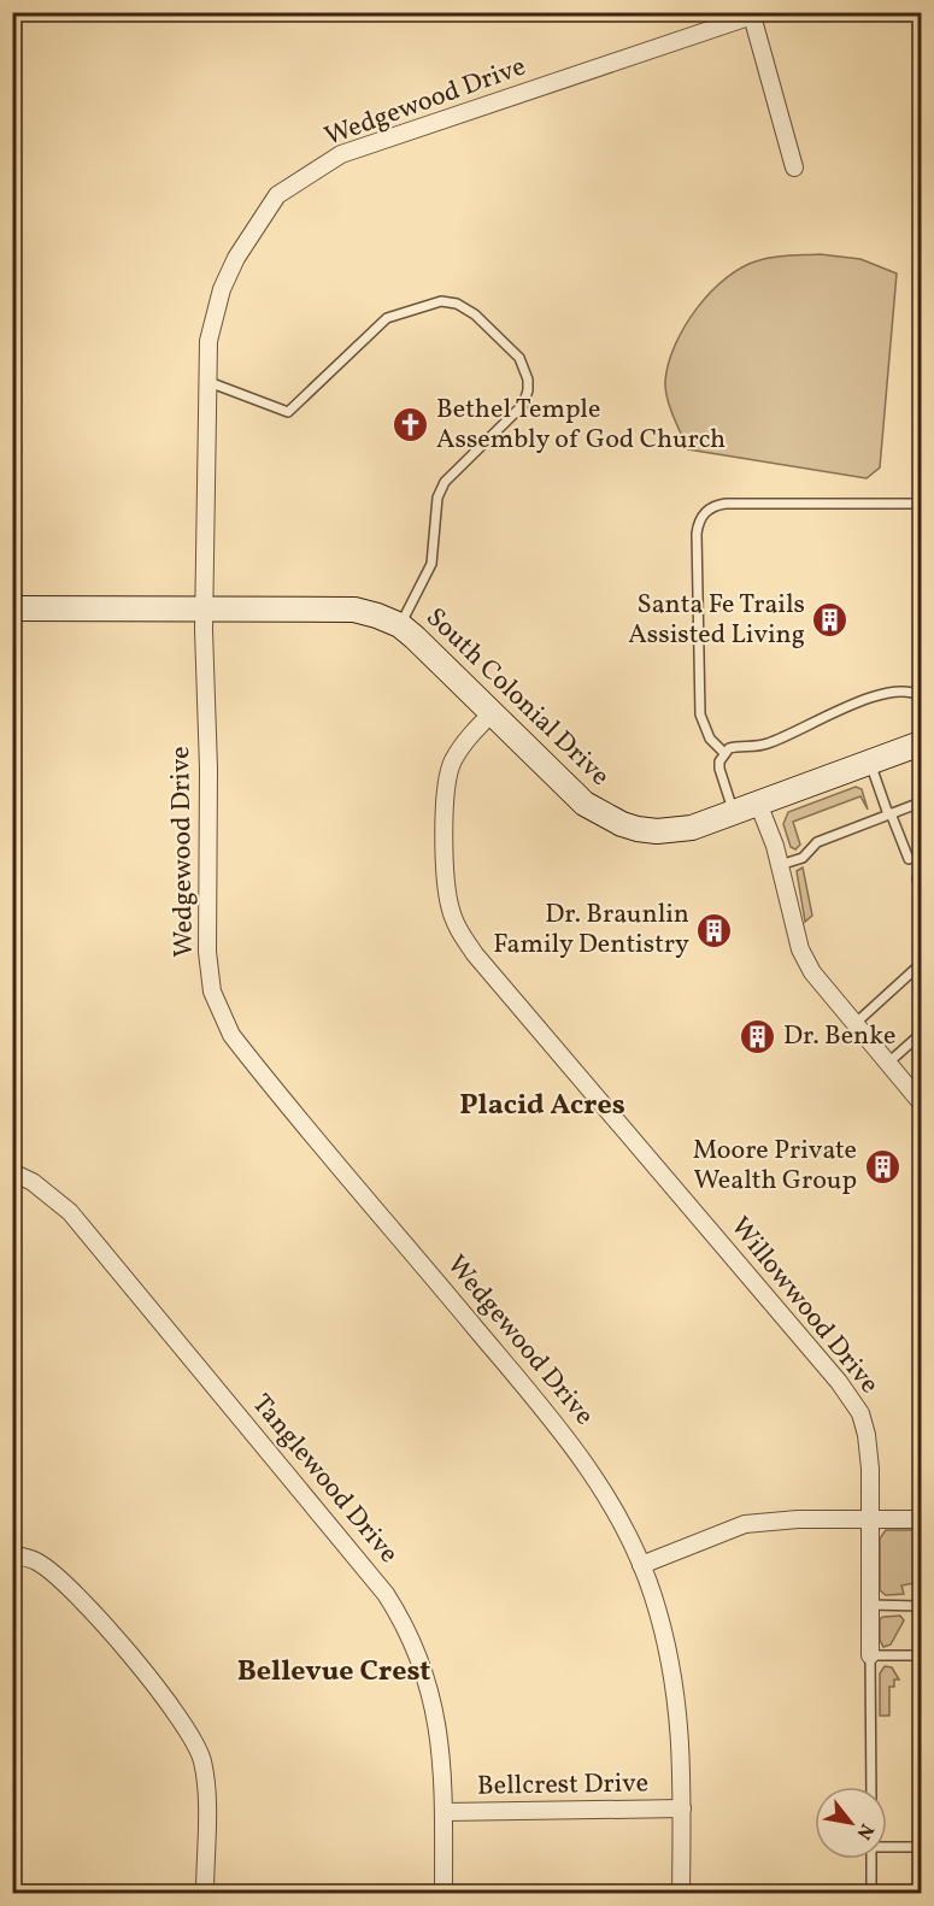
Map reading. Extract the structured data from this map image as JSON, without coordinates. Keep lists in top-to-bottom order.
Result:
{
  "streets": {
    "street": [
      "Wedgewood Drive",
      "South Colonial Drive",
      "Willowwood Drive",
      "Tanglewood Drive",
      "Bellcrest Drive"
    ]
  },
  "crossings": [
    ["Wedgewood Drive", "South Colonial Drive"],
    ["Wedgewood Drive", "Bellcrest Drive"],
    ["South Colonial Drive", "Willowwood Drive"],
    ["Tanglewood Drive", "Bellcrest Drive"]
  ],
  "districts": ["Placid Acres", "Bellevue Crest"],
  "places": {
    "church": ["Bethel Temple Assembly of God Church"],
    "building": [
      "Santa Fe Trails Assisted Living",
      "Dr. Braunlin Family Dentistry",
      "Dr. Benke",
      "Moore Private Wealth Group"
    ]
  },
  "north": "bottom right"
}
